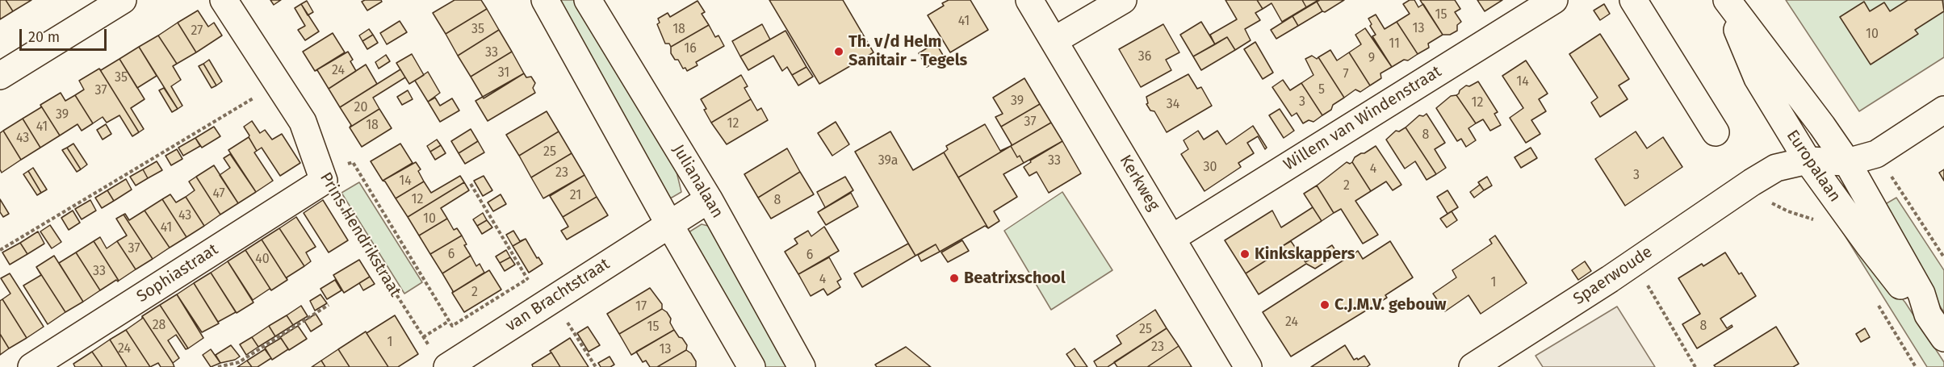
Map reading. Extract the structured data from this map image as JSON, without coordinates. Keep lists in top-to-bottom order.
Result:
{
  "streets": {
    "street": [
      "Willem van Windenstraat",
      "Europalaan",
      "Julianalaan",
      "Kerkweg",
      "Prins Hendrikstraat",
      "Sophiastraat",
      "Spaerwoude",
      "van Brachtstraat"
    ]
  },
  "crossings": [
    ["Willem van Windenstraat", "Kerkweg"],
    ["Europalaan", "Spaerwoude"],
    ["Julianalaan", "van Brachtstraat"],
    ["Prins Hendrikstraat", "Sophiastraat"],
    ["Prins Hendrikstraat", "van Brachtstraat"]
  ],
  "places": [
    "Th. v/d Helm Sanitair - Tegels",
    "Kinkskappers",
    "Beatrixschool",
    "C.J.M.V. gebouw"
  ],
  "house_numbers": [
    "15",
    "41",
    "13",
    "35",
    "18",
    "27",
    "10",
    "11",
    "16",
    "33",
    "36",
    "9",
    "24",
    "31",
    "7",
    "35",
    "14",
    "5",
    "37",
    "39",
    "3",
    "12",
    "34",
    "20",
    "39",
    "37",
    "12",
    "18",
    "41",
    "8",
    "43",
    "25",
    "39a",
    "33",
    "30",
    "4",
    "23",
    "3",
    "14",
    "2",
    "47",
    "21",
    "12",
    "8",
    "43",
    "10",
    "41",
    "37",
    "6",
    "6",
    "40",
    "33",
    "4",
    "1",
    "2",
    "17",
    "24",
    "28",
    "8",
    "15",
    "25",
    "1",
    "23",
    "24",
    "13"
  ],
  "scale_bar": "20 m"
}
